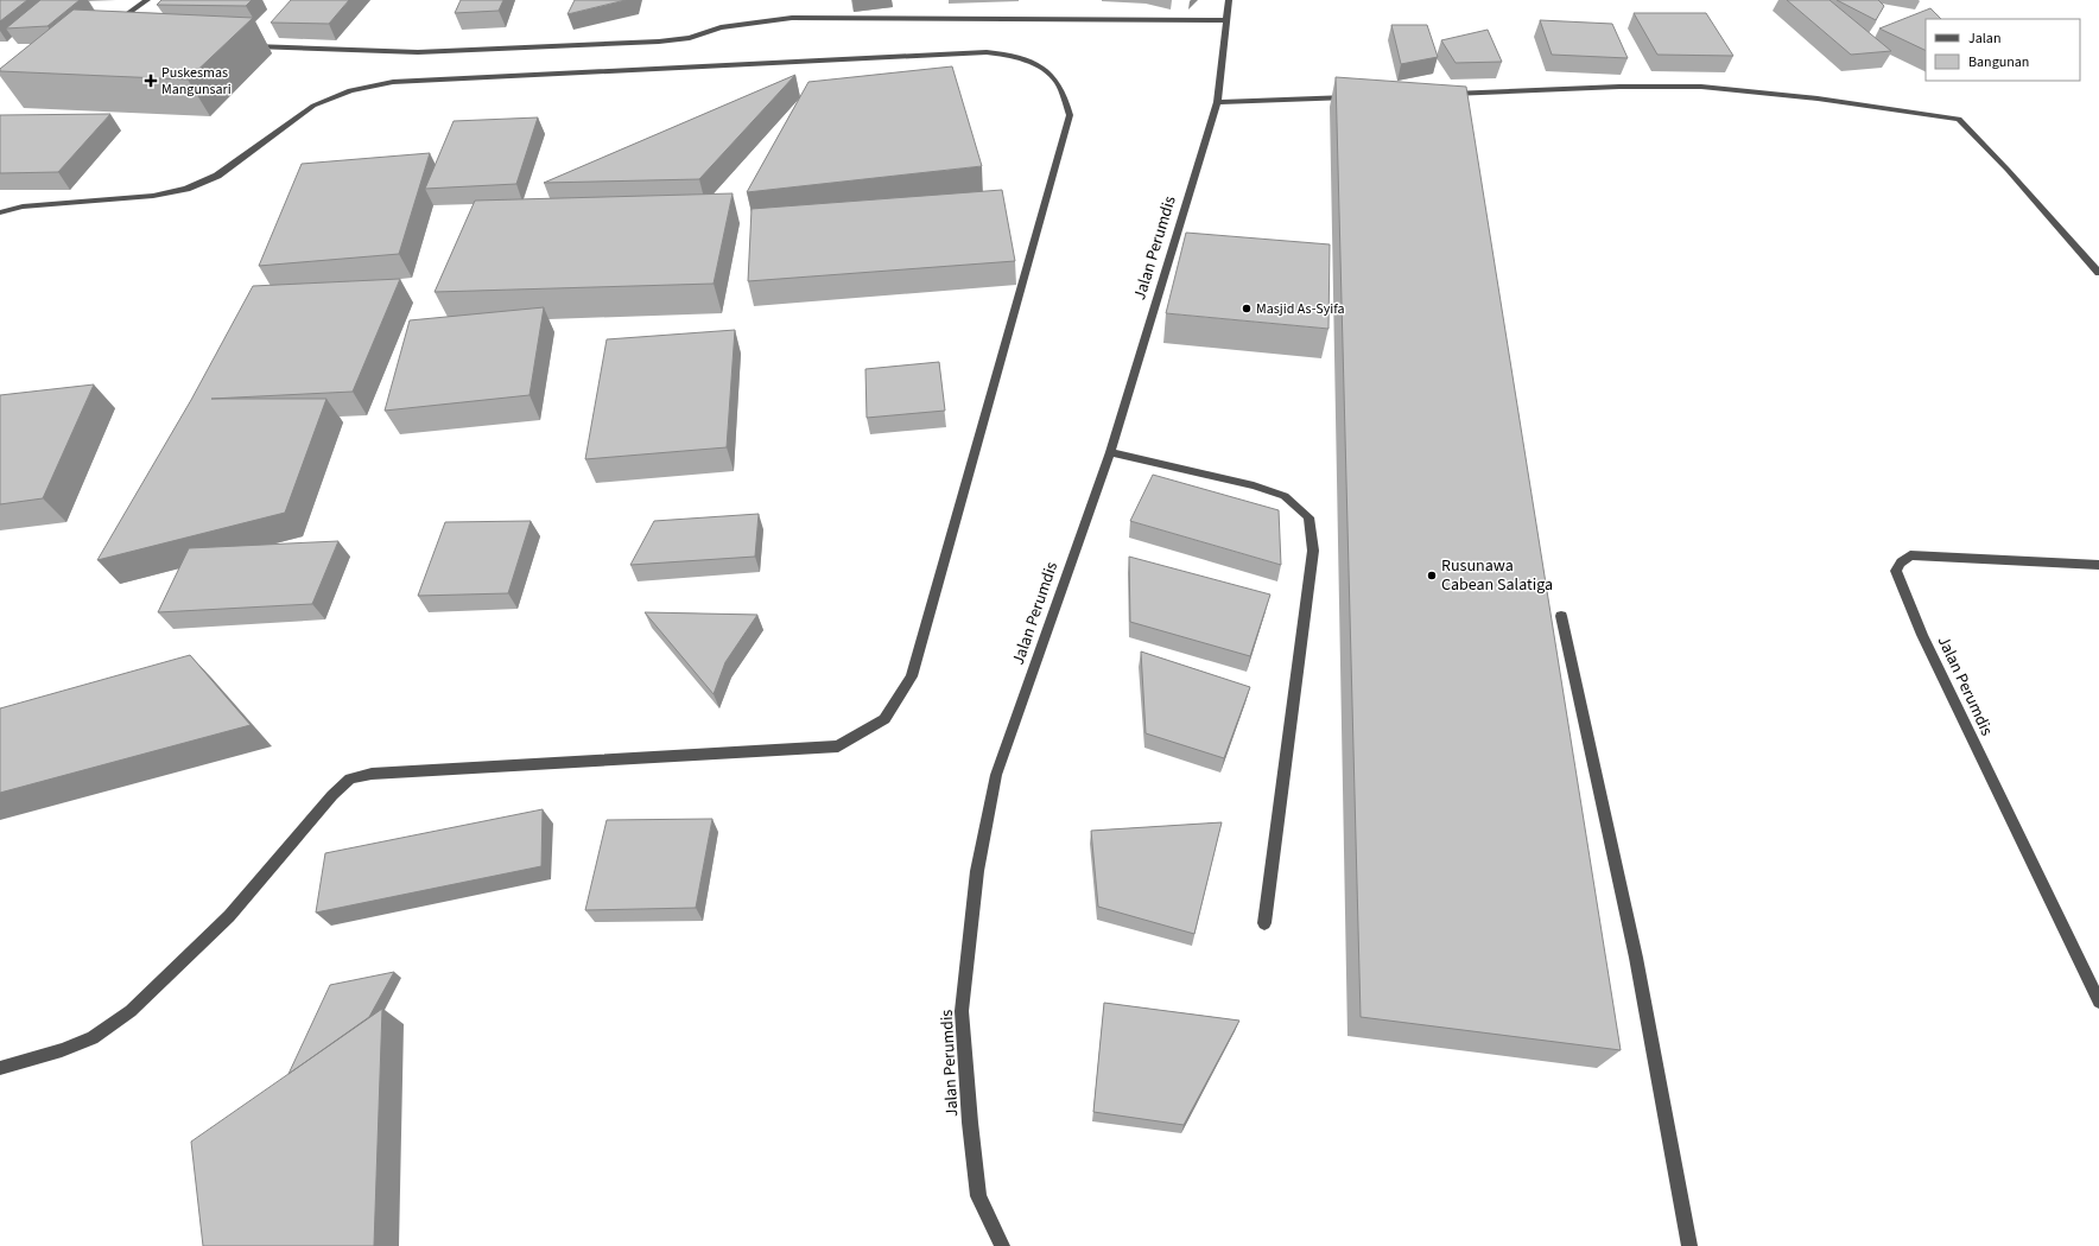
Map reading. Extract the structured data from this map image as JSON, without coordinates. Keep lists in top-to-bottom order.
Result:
{
  "streets": {
    "street": ["Jalan Perumdis"]
  },
  "places": {
    "health": ["Puskesmas Mangunsari"],
    "other": ["Masjid As-Syifa", "Rusunawa Cabean Salatiga"]
  },
  "legend": ["Jalan", "Bangunan"]
}
